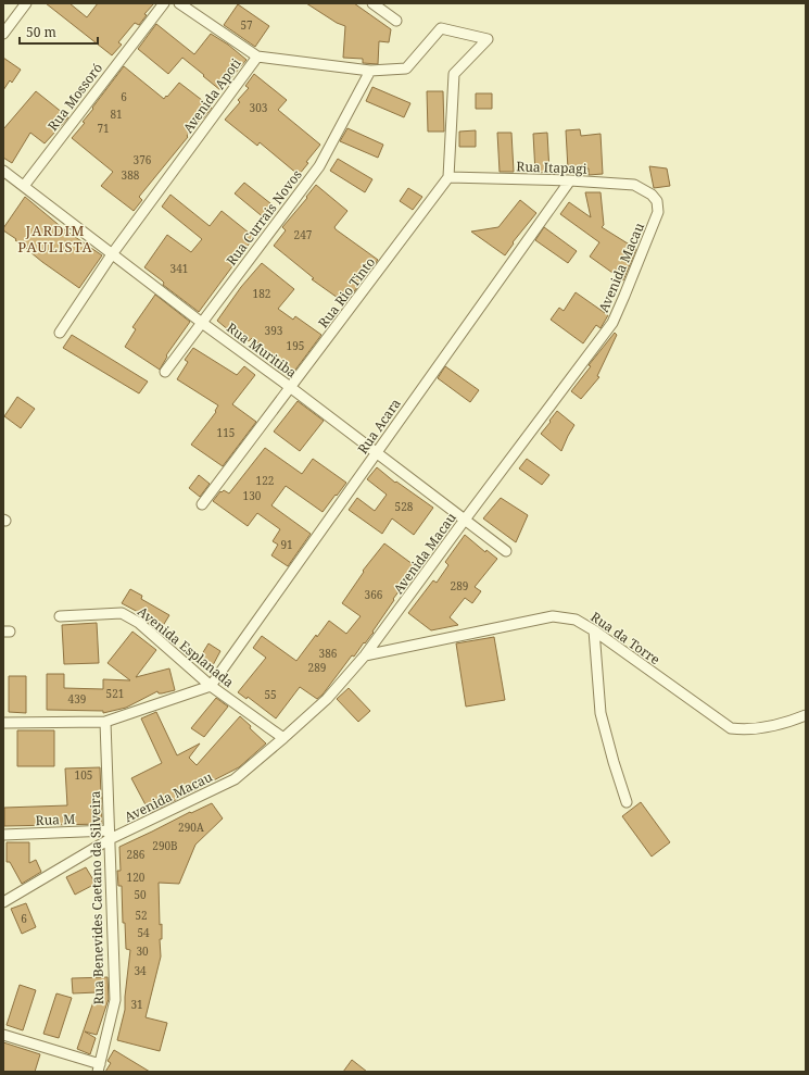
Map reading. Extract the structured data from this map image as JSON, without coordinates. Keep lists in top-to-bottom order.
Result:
{
  "streets": {
    "street": [
      "Avenida Apoti",
      "Rua Mossoró",
      "Rua Itapagi",
      "Rua Currais Novos",
      "Avenida Macau",
      "Rua Rio Tinto",
      "Rua Muritiba",
      "Rua Acara",
      "Rua da Torre",
      "Avenida Esplanada",
      "Rua M",
      "Rua Benevides Caetano da Silveira"
    ]
  },
  "crossings": [
    ["Avenida Apoti", "Rua Itapagi"],
    ["Avenida Apoti", "Rua Currais Novos"],
    ["Avenida Apoti", "Rua Rio Tinto"],
    ["Avenida Apoti", "Rua Muritiba"],
    ["Rua Mossoró", "Rua Muritiba"],
    ["Rua Itapagi", "Avenida Macau"],
    ["Rua Itapagi", "Rua Rio Tinto"],
    ["Rua Itapagi", "Rua Acara"],
    ["Rua Currais Novos", "Rua Muritiba"],
    ["Avenida Macau", "Rua Muritiba"],
    ["Avenida Macau", "Rua da Torre"],
    ["Avenida Macau", "Avenida Esplanada"],
    ["Avenida Macau", "Rua M"],
    ["Avenida Macau", "Rua Benevides Caetano da Silveira"],
    ["Rua Rio Tinto", "Rua Muritiba"],
    ["Rua Muritiba", "Rua Acara"],
    ["Rua Acara", "Avenida Esplanada"],
    ["Rua M", "Rua Benevides Caetano da Silveira"]
  ],
  "districts": ["JARDIM PAULISTA"],
  "house_numbers": [
    "57",
    "6",
    "303",
    "81",
    "71",
    "376",
    "388",
    "247",
    "341",
    "182",
    "393",
    "195",
    "115",
    "122",
    "130",
    "528",
    "91",
    "289",
    "366",
    "386",
    "289",
    "521",
    "55",
    "439",
    "105",
    "290A",
    "290B",
    "286",
    "120",
    "50",
    "52",
    "6",
    "54",
    "30",
    "34",
    "31"
  ],
  "scale_bar": "50 m"
}
